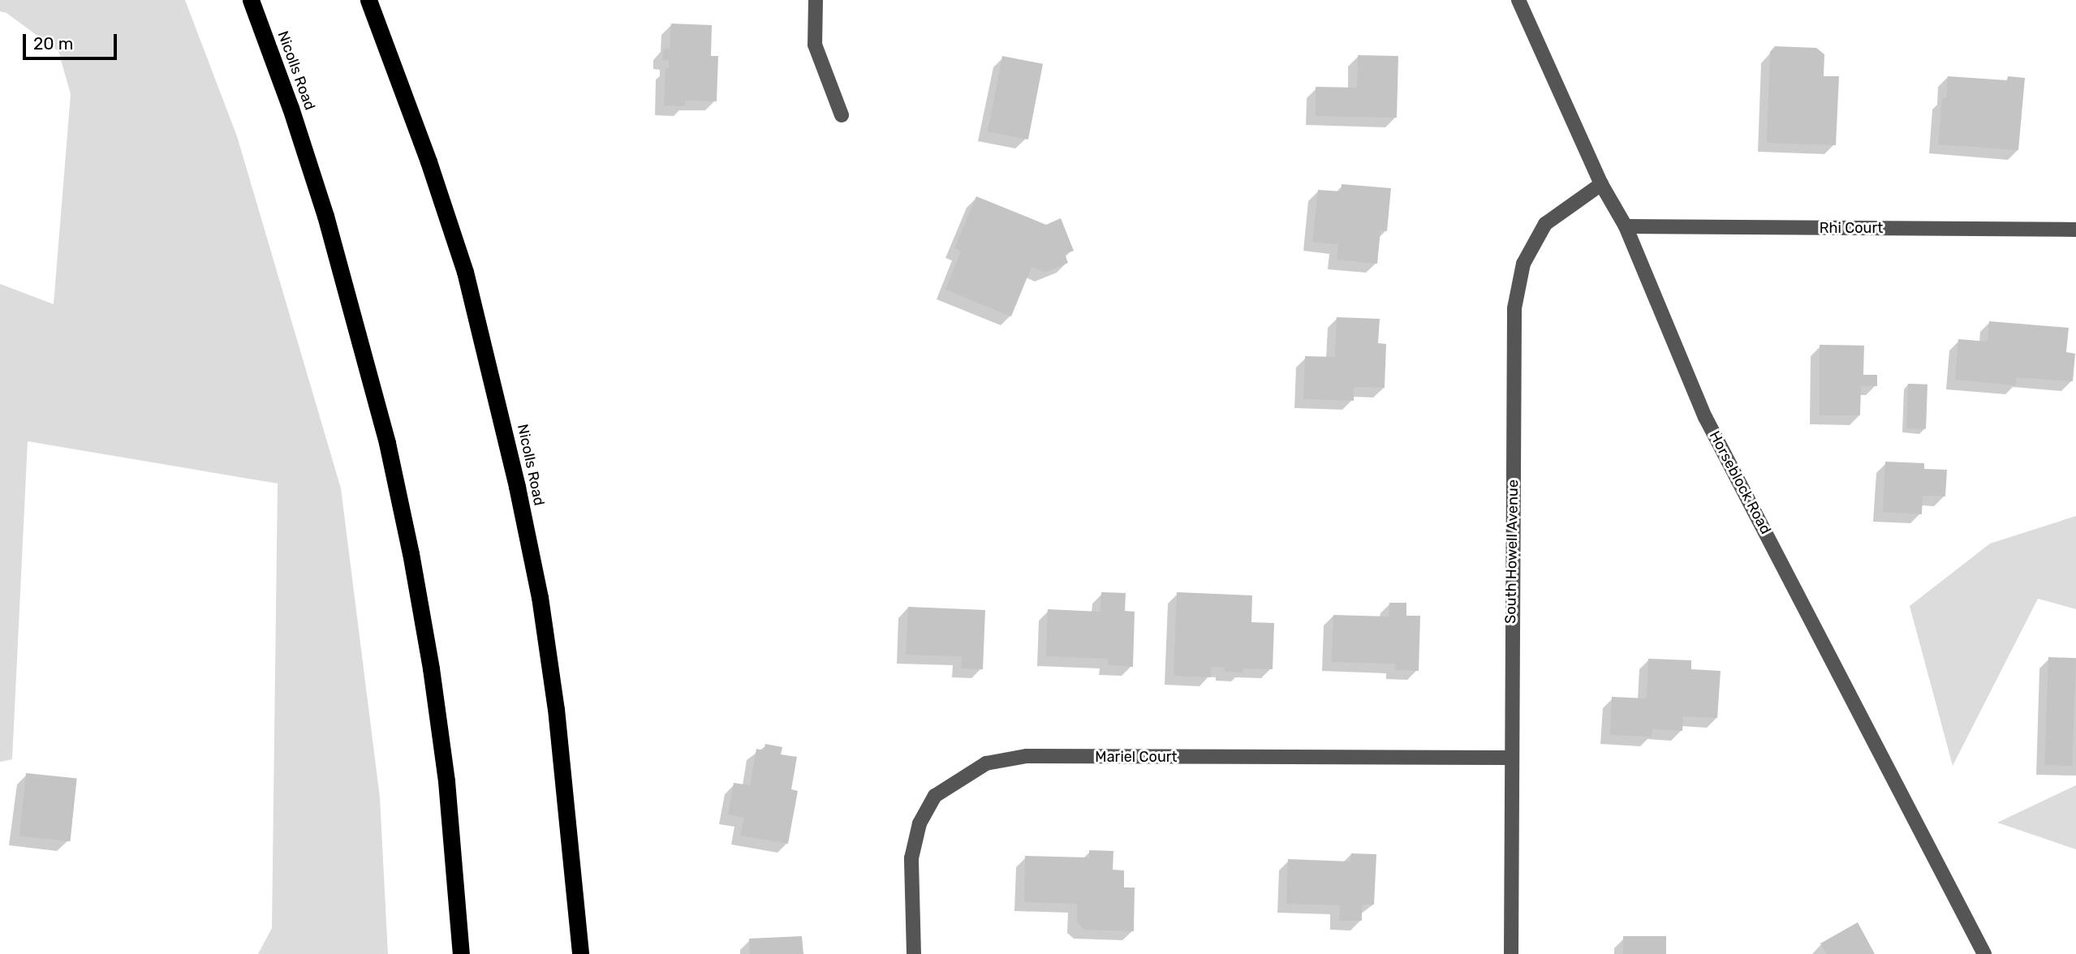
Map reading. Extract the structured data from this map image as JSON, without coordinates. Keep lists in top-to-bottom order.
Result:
{
  "streets": {
    "highway": ["Nicolls Road"],
    "street": [
      "Rhi Court",
      "Horseblock Road",
      "South Howell Avenue",
      "Mariel Court"
    ]
  },
  "crossings": [
    ["Rhi Court", "Horseblock Road"],
    ["Horseblock Road", "South Howell Avenue"],
    ["South Howell Avenue", "Mariel Court"]
  ],
  "scale_bar": "20 m"
}
